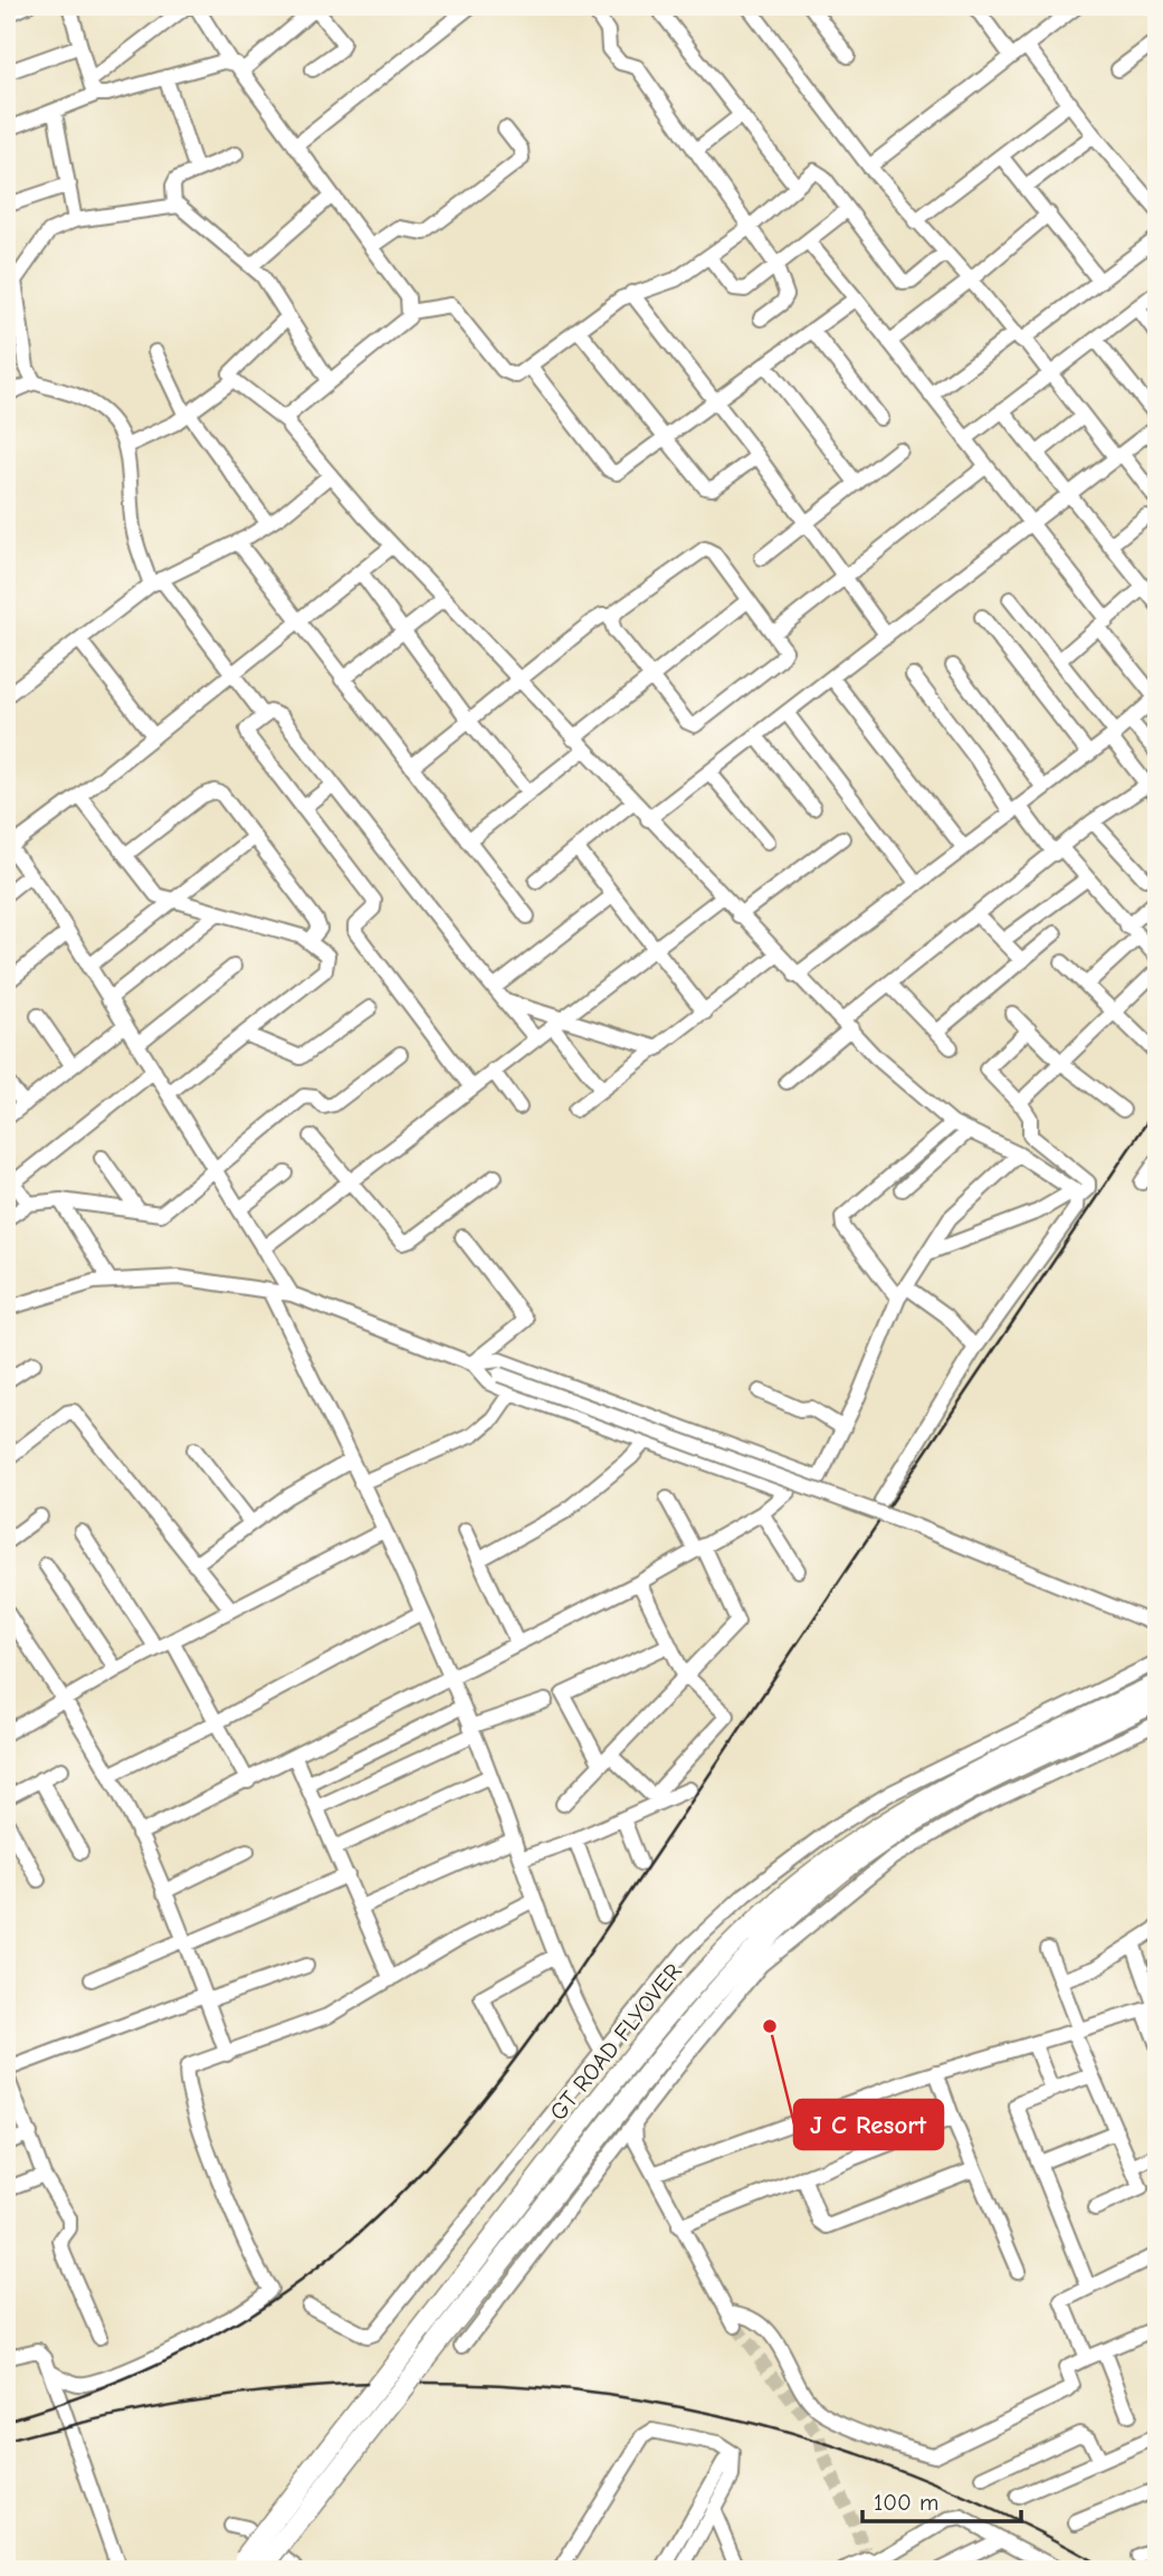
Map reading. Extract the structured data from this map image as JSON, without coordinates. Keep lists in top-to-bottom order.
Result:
{
  "streets": {
    "highway": ["GT ROAD FLYOVER"]
  },
  "places": ["J C Resort"],
  "scale_bar": "100 m"
}
